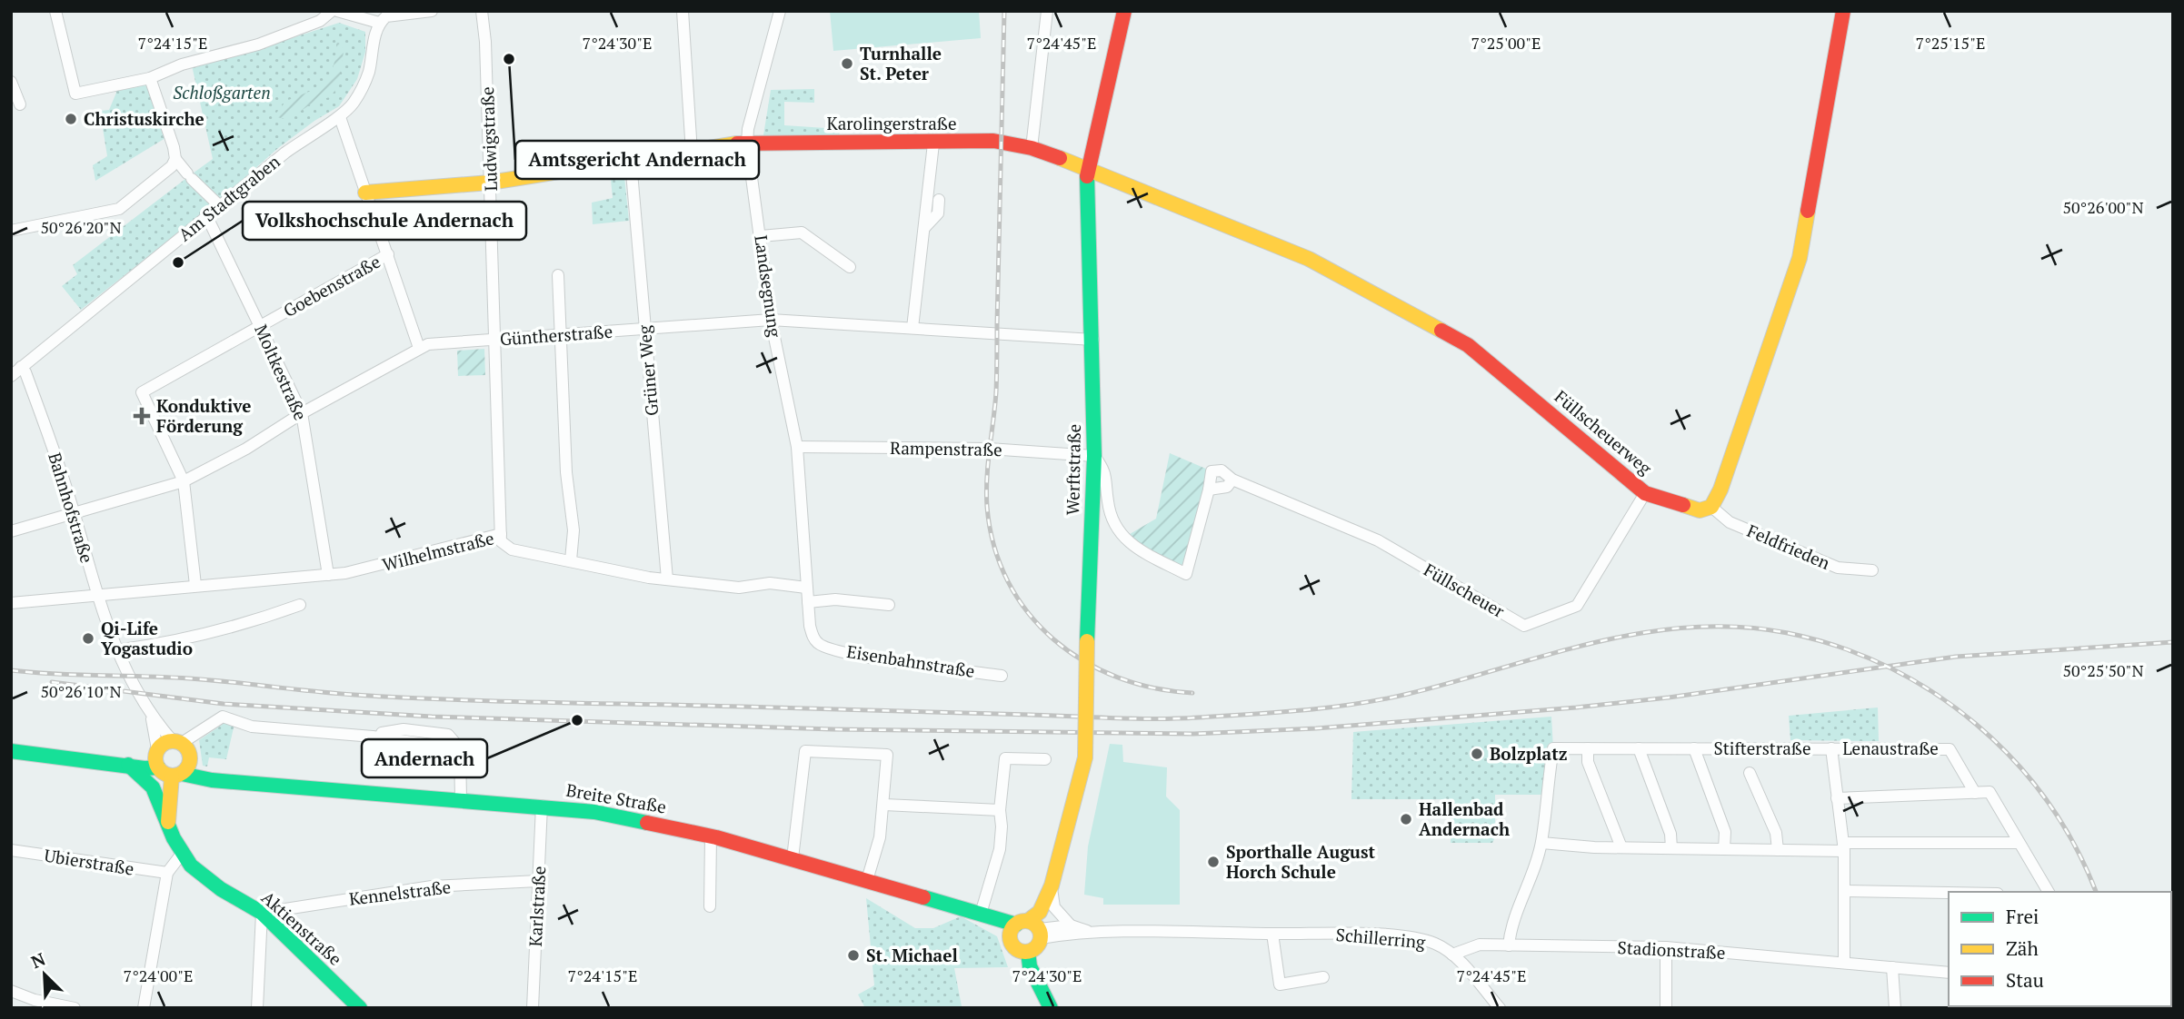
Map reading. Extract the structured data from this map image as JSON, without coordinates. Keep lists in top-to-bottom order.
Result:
{
  "streets": {
    "street": [
      "Karolingerstraße",
      "Ludwigstraße",
      "Am Stadtgraben",
      "Goebenstraße",
      "Landsegnung",
      "Güntherstraße",
      "Grüner Weg",
      "Moltkestraße",
      "Füllscheuerweg",
      "Rampenstraße",
      "Werftstraße",
      "Bahnhofstraße",
      "Feldfrieden",
      "Wilhelmstraße",
      "Füllscheuer",
      "Eisenbahnstraße",
      "Stifterstraße",
      "Lenaustraße",
      "Breite Straße",
      "Ubierstraße",
      "Kennelstraße",
      "Karlstraße",
      "Aktienstraße",
      "Schillerring",
      "Stadionstraße"
    ]
  },
  "crossings": [
    ["Karolingerstraße", "Ludwigstraße"],
    ["Karolingerstraße", "Landsegnung"],
    ["Karolingerstraße", "Grüner Weg"],
    ["Karolingerstraße", "Füllscheuerweg"],
    ["Karolingerstraße", "Werftstraße"],
    ["Ludwigstraße", "Güntherstraße"],
    ["Ludwigstraße", "Wilhelmstraße"],
    ["Am Stadtgraben", "Moltkestraße"],
    ["Am Stadtgraben", "Bahnhofstraße"],
    ["Goebenstraße", "Güntherstraße"],
    ["Goebenstraße", "Moltkestraße"],
    ["Landsegnung", "Güntherstraße"],
    ["Landsegnung", "Rampenstraße"],
    ["Landsegnung", "Wilhelmstraße"],
    ["Landsegnung", "Eisenbahnstraße"],
    ["Güntherstraße", "Grüner Weg"],
    ["Güntherstraße", "Moltkestraße"],
    ["Güntherstraße", "Werftstraße"],
    ["Güntherstraße", "Bahnhofstraße"],
    ["Grüner Weg", "Wilhelmstraße"],
    ["Moltkestraße", "Wilhelmstraße"],
    ["Füllscheuerweg", "Werftstraße"],
    ["Füllscheuerweg", "Feldfrieden"],
    ["Füllscheuerweg", "Füllscheuer"],
    ["Rampenstraße", "Werftstraße"],
    ["Werftstraße", "Breite Straße"],
    ["Werftstraße", "Schillerring"],
    ["Bahnhofstraße", "Wilhelmstraße"],
    ["Bahnhofstraße", "Breite Straße"],
    ["Bahnhofstraße", "Aktienstraße"],
    ["Stifterstraße", "Lenaustraße"],
    ["Stifterstraße", "Stadionstraße"],
    ["Lenaustraße", "Stadionstraße"],
    ["Breite Straße", "Karlstraße"],
    ["Breite Straße", "Aktienstraße"],
    ["Breite Straße", "Schillerring"],
    ["Kennelstraße", "Karlstraße"],
    ["Kennelstraße", "Aktienstraße"],
    ["Schillerring", "Stadionstraße"]
  ],
  "parks": ["Schloßgarten"],
  "places": {
    "other": [
      "Amtsgericht Andernach",
      "Turnhalle St. Peter",
      "Christuskirche",
      "Volkshochschule Andernach",
      "Qi-Life Yogastudio",
      "Andernach",
      "Bolzplatz",
      "Hallenbad Andernach",
      "Sporthalle August Horch Schule",
      "St. Michael"
    ],
    "health": ["Konduktive Förderung"]
  },
  "legend": ["Frei", "Zäh", "Stau"],
  "north": "top left",
  "coordinates": [
    "7°24'45\"E",
    "7°25'00\"E",
    "7°24'15\"E",
    "7°24'30\"E",
    "7°25'15\"E",
    "50°26'00\"N",
    "50°26'20\"N",
    "50°25'50\"N",
    "50°26'10\"N",
    "7°24'00\"E"
  ]
}
